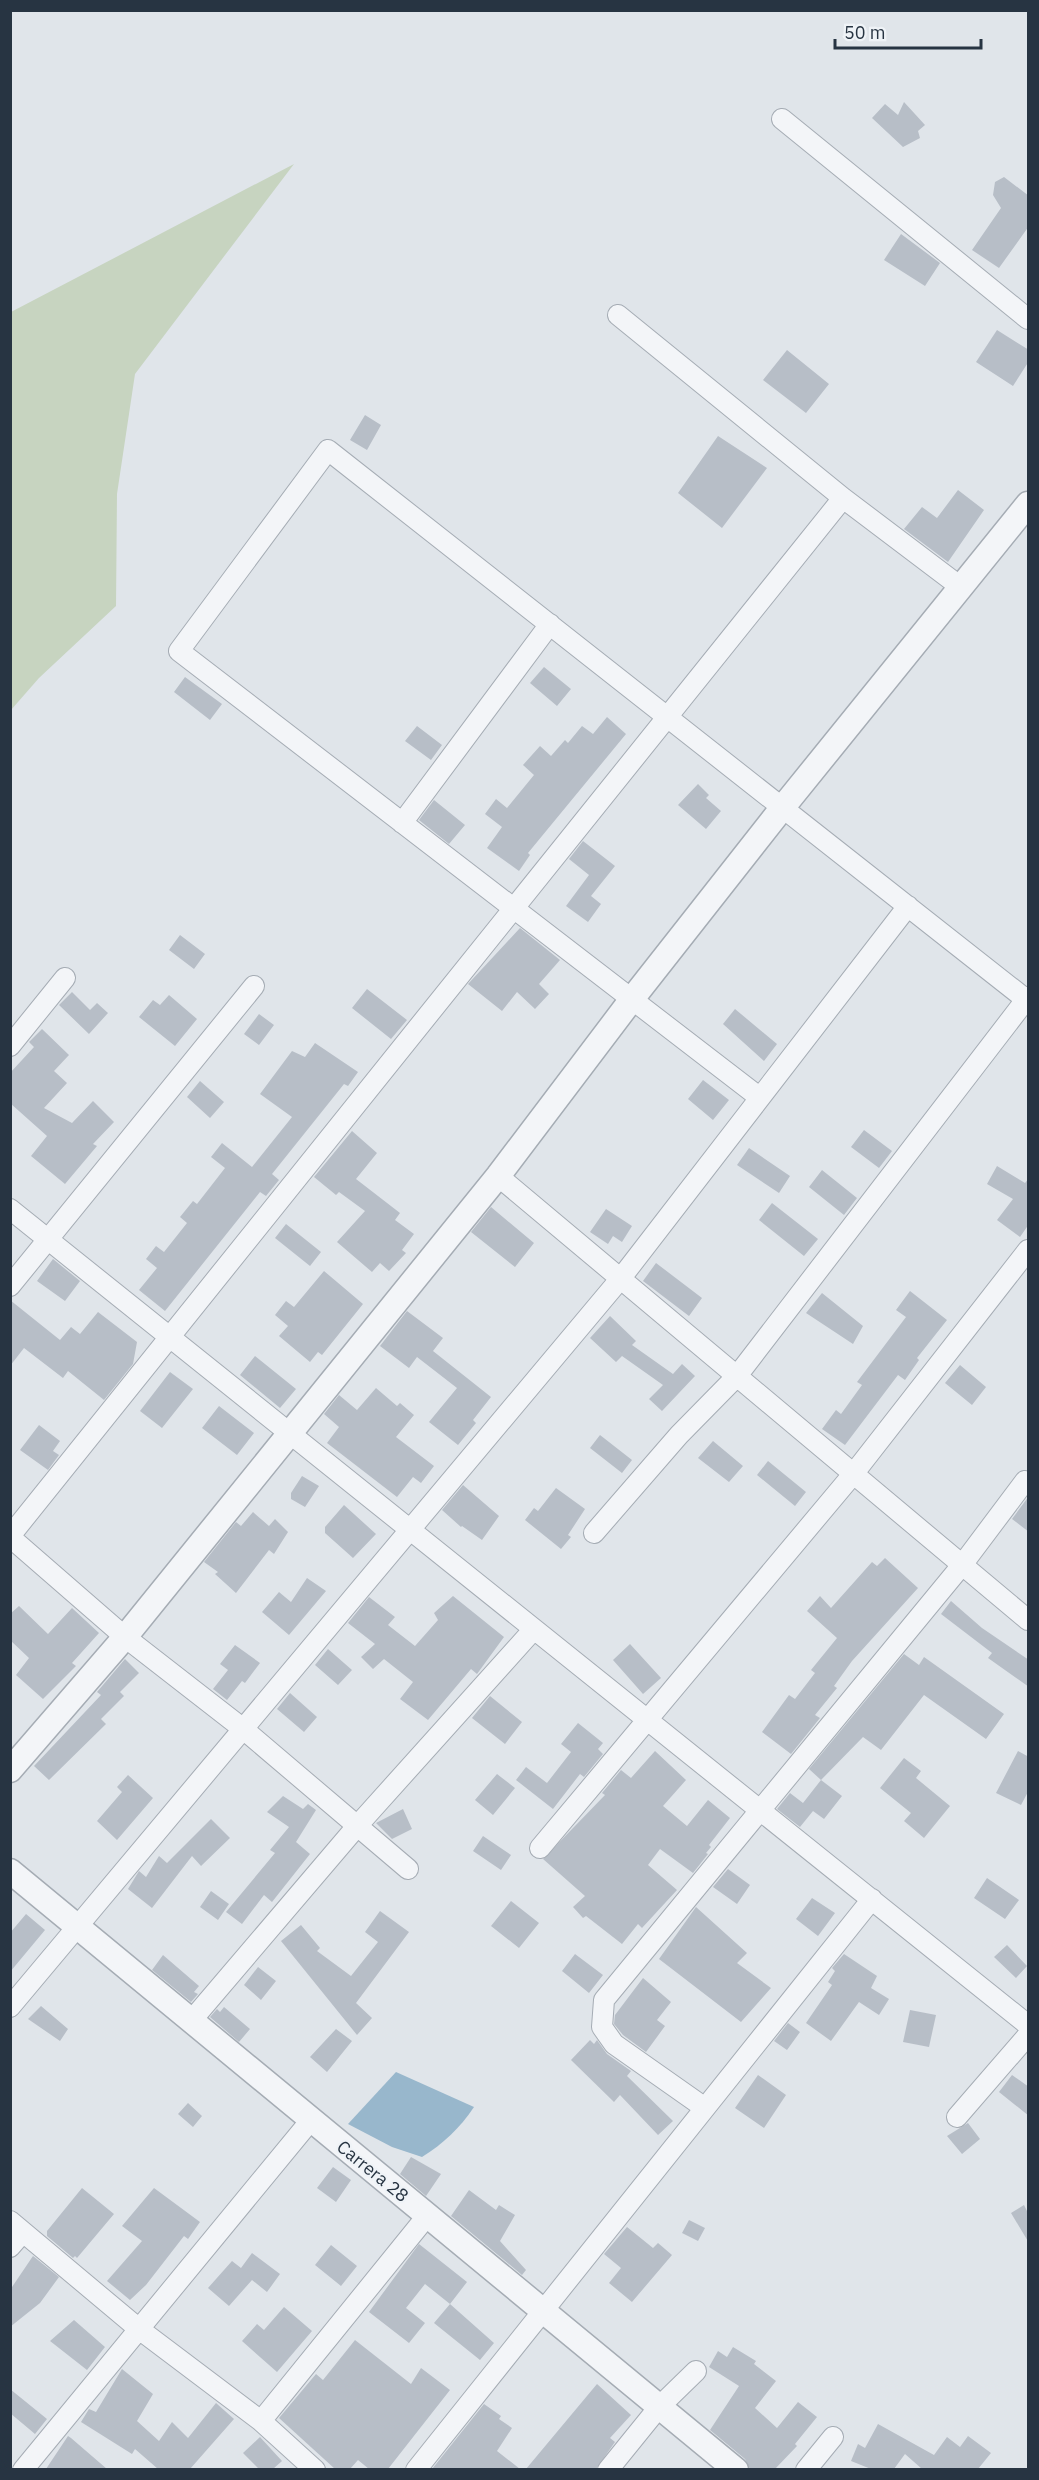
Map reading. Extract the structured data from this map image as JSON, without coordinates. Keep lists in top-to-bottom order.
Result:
{
  "streets": {
    "street": ["Carrera 28"]
  },
  "scale_bar": "50 m"
}
